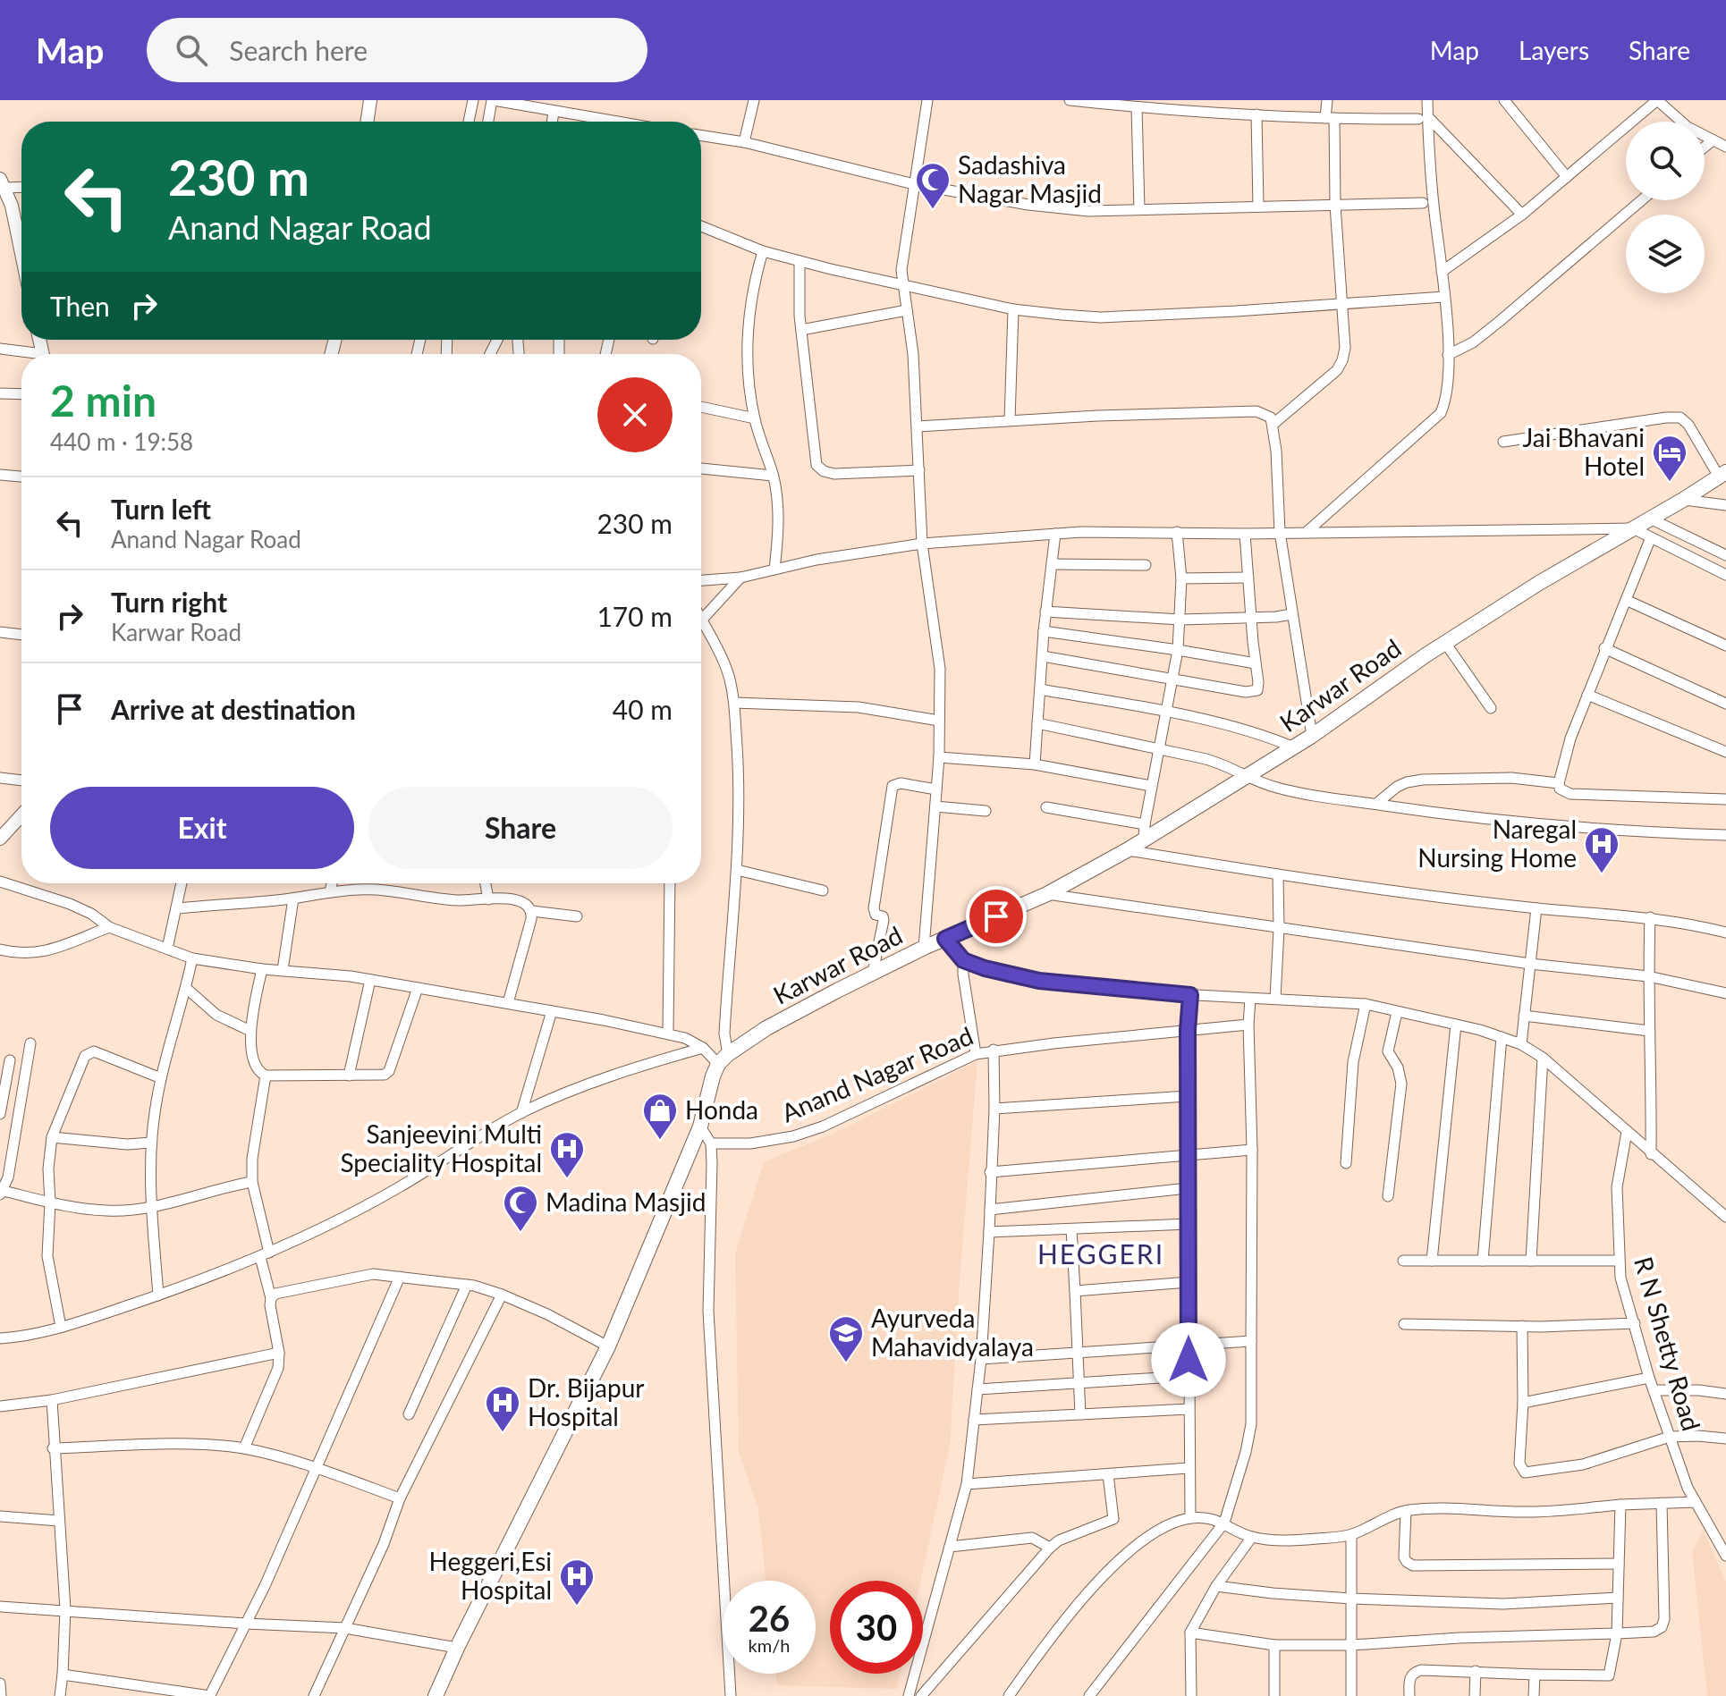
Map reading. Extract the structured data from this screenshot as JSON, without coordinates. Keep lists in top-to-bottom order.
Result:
{
  "streets": {
    "highway": ["Karwar Road"],
    "street": ["Anand Nagar Road", "R N Shetty Road"]
  },
  "districts": ["HEGGERI"],
  "places": {
    "mosque": ["Sadashiva Nagar Masjid", "Madina Masjid"],
    "hotel": ["Jai Bhavani Hotel"],
    "hospital": [
      "Naregal Nursing Home",
      "Sanjeevini Multi Speciality Hospital",
      "Dr. Bijapur Hospital",
      "Heggeri,Esi Hospital"
    ],
    "shop": ["Honda"],
    "school or university": ["Ayurveda Mahavidyalaya"]
  },
  "page": {
    "header": "Map",
    "search": "Search here",
    "nav": ["Map", "Layers", "Share"],
    "turn": ["230 m", "Anand Nagar Road"],
    "then": "Then",
    "heading": ["2 min", "440 m · 19:58"],
    "list": [
      {
        "name": "Turn left",
        "note": "Anand Nagar Road",
        "value": "230 m"
      },
      {
        "name": "Turn right",
        "note": "Karwar Road",
        "value": "170 m"
      },
      {
        "name": "Arrive at destination",
        "value": "40 m"
      }
    ],
    "buttons": ["Exit", "Share"],
    "speed": "26 km/h",
    "limit": "30"
  }
}
